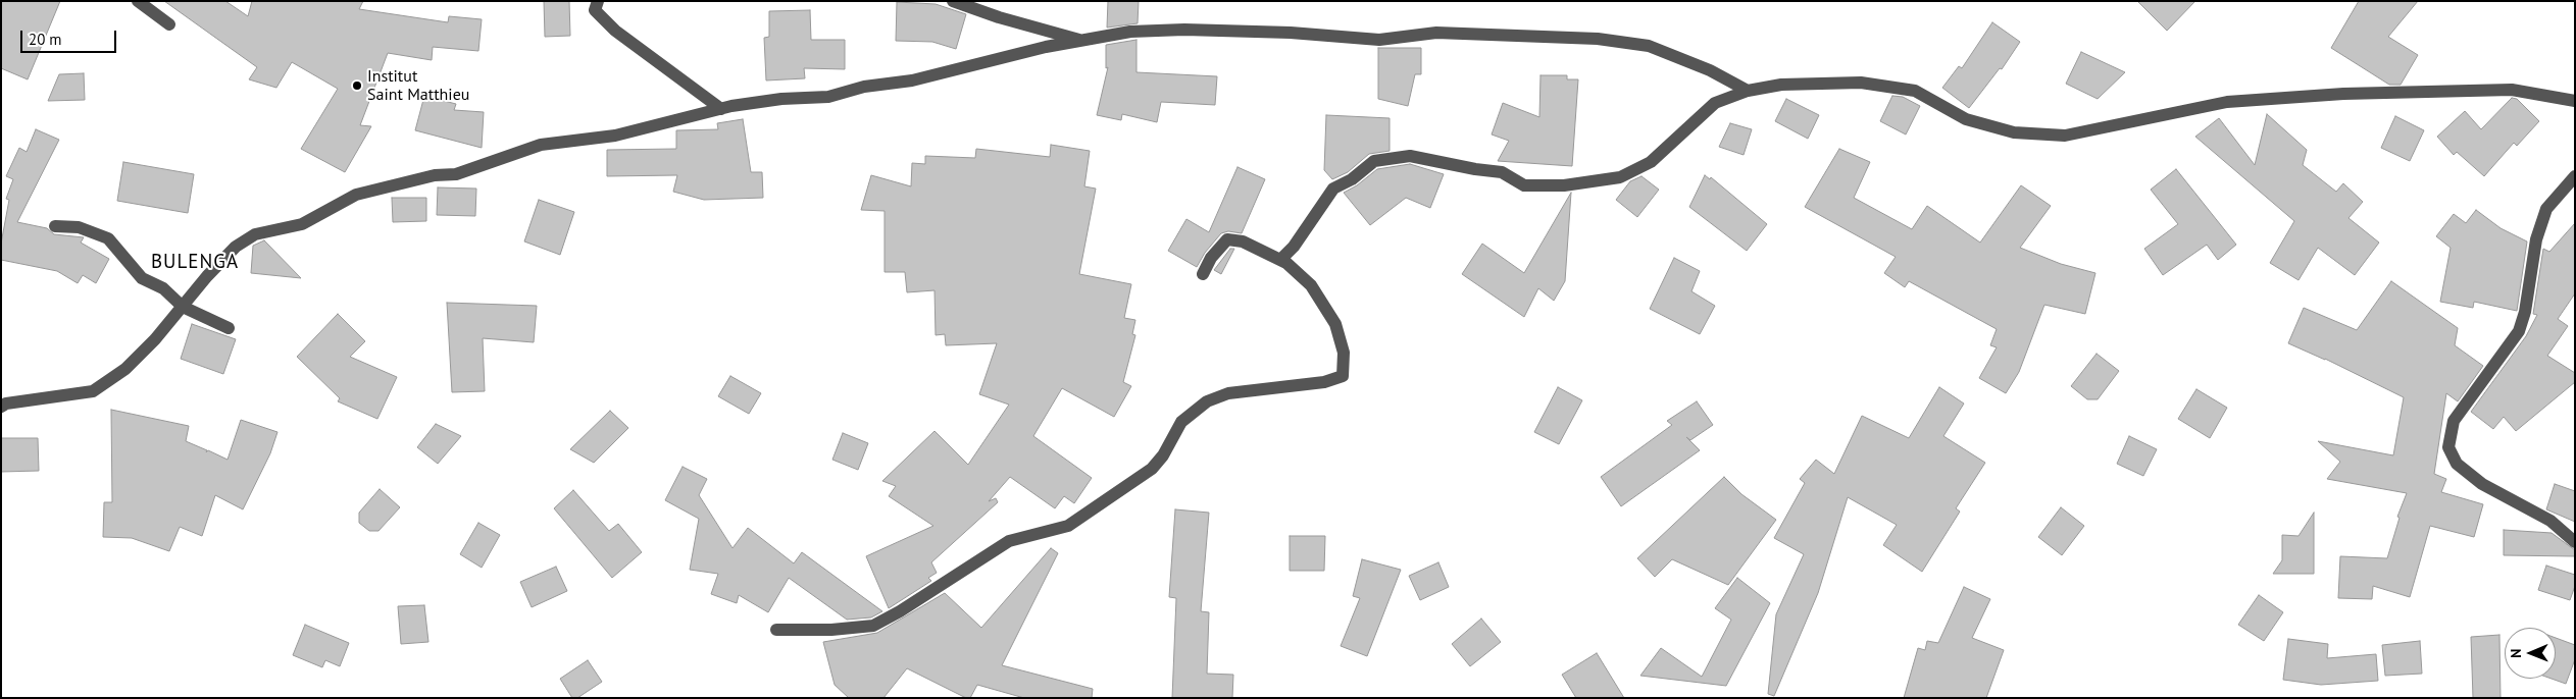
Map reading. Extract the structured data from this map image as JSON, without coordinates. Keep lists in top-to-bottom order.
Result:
{
  "districts": ["BULENGA"],
  "places": ["Institut Saint Matthieu"],
  "scale_bar": "20 m",
  "north": "left"
}
